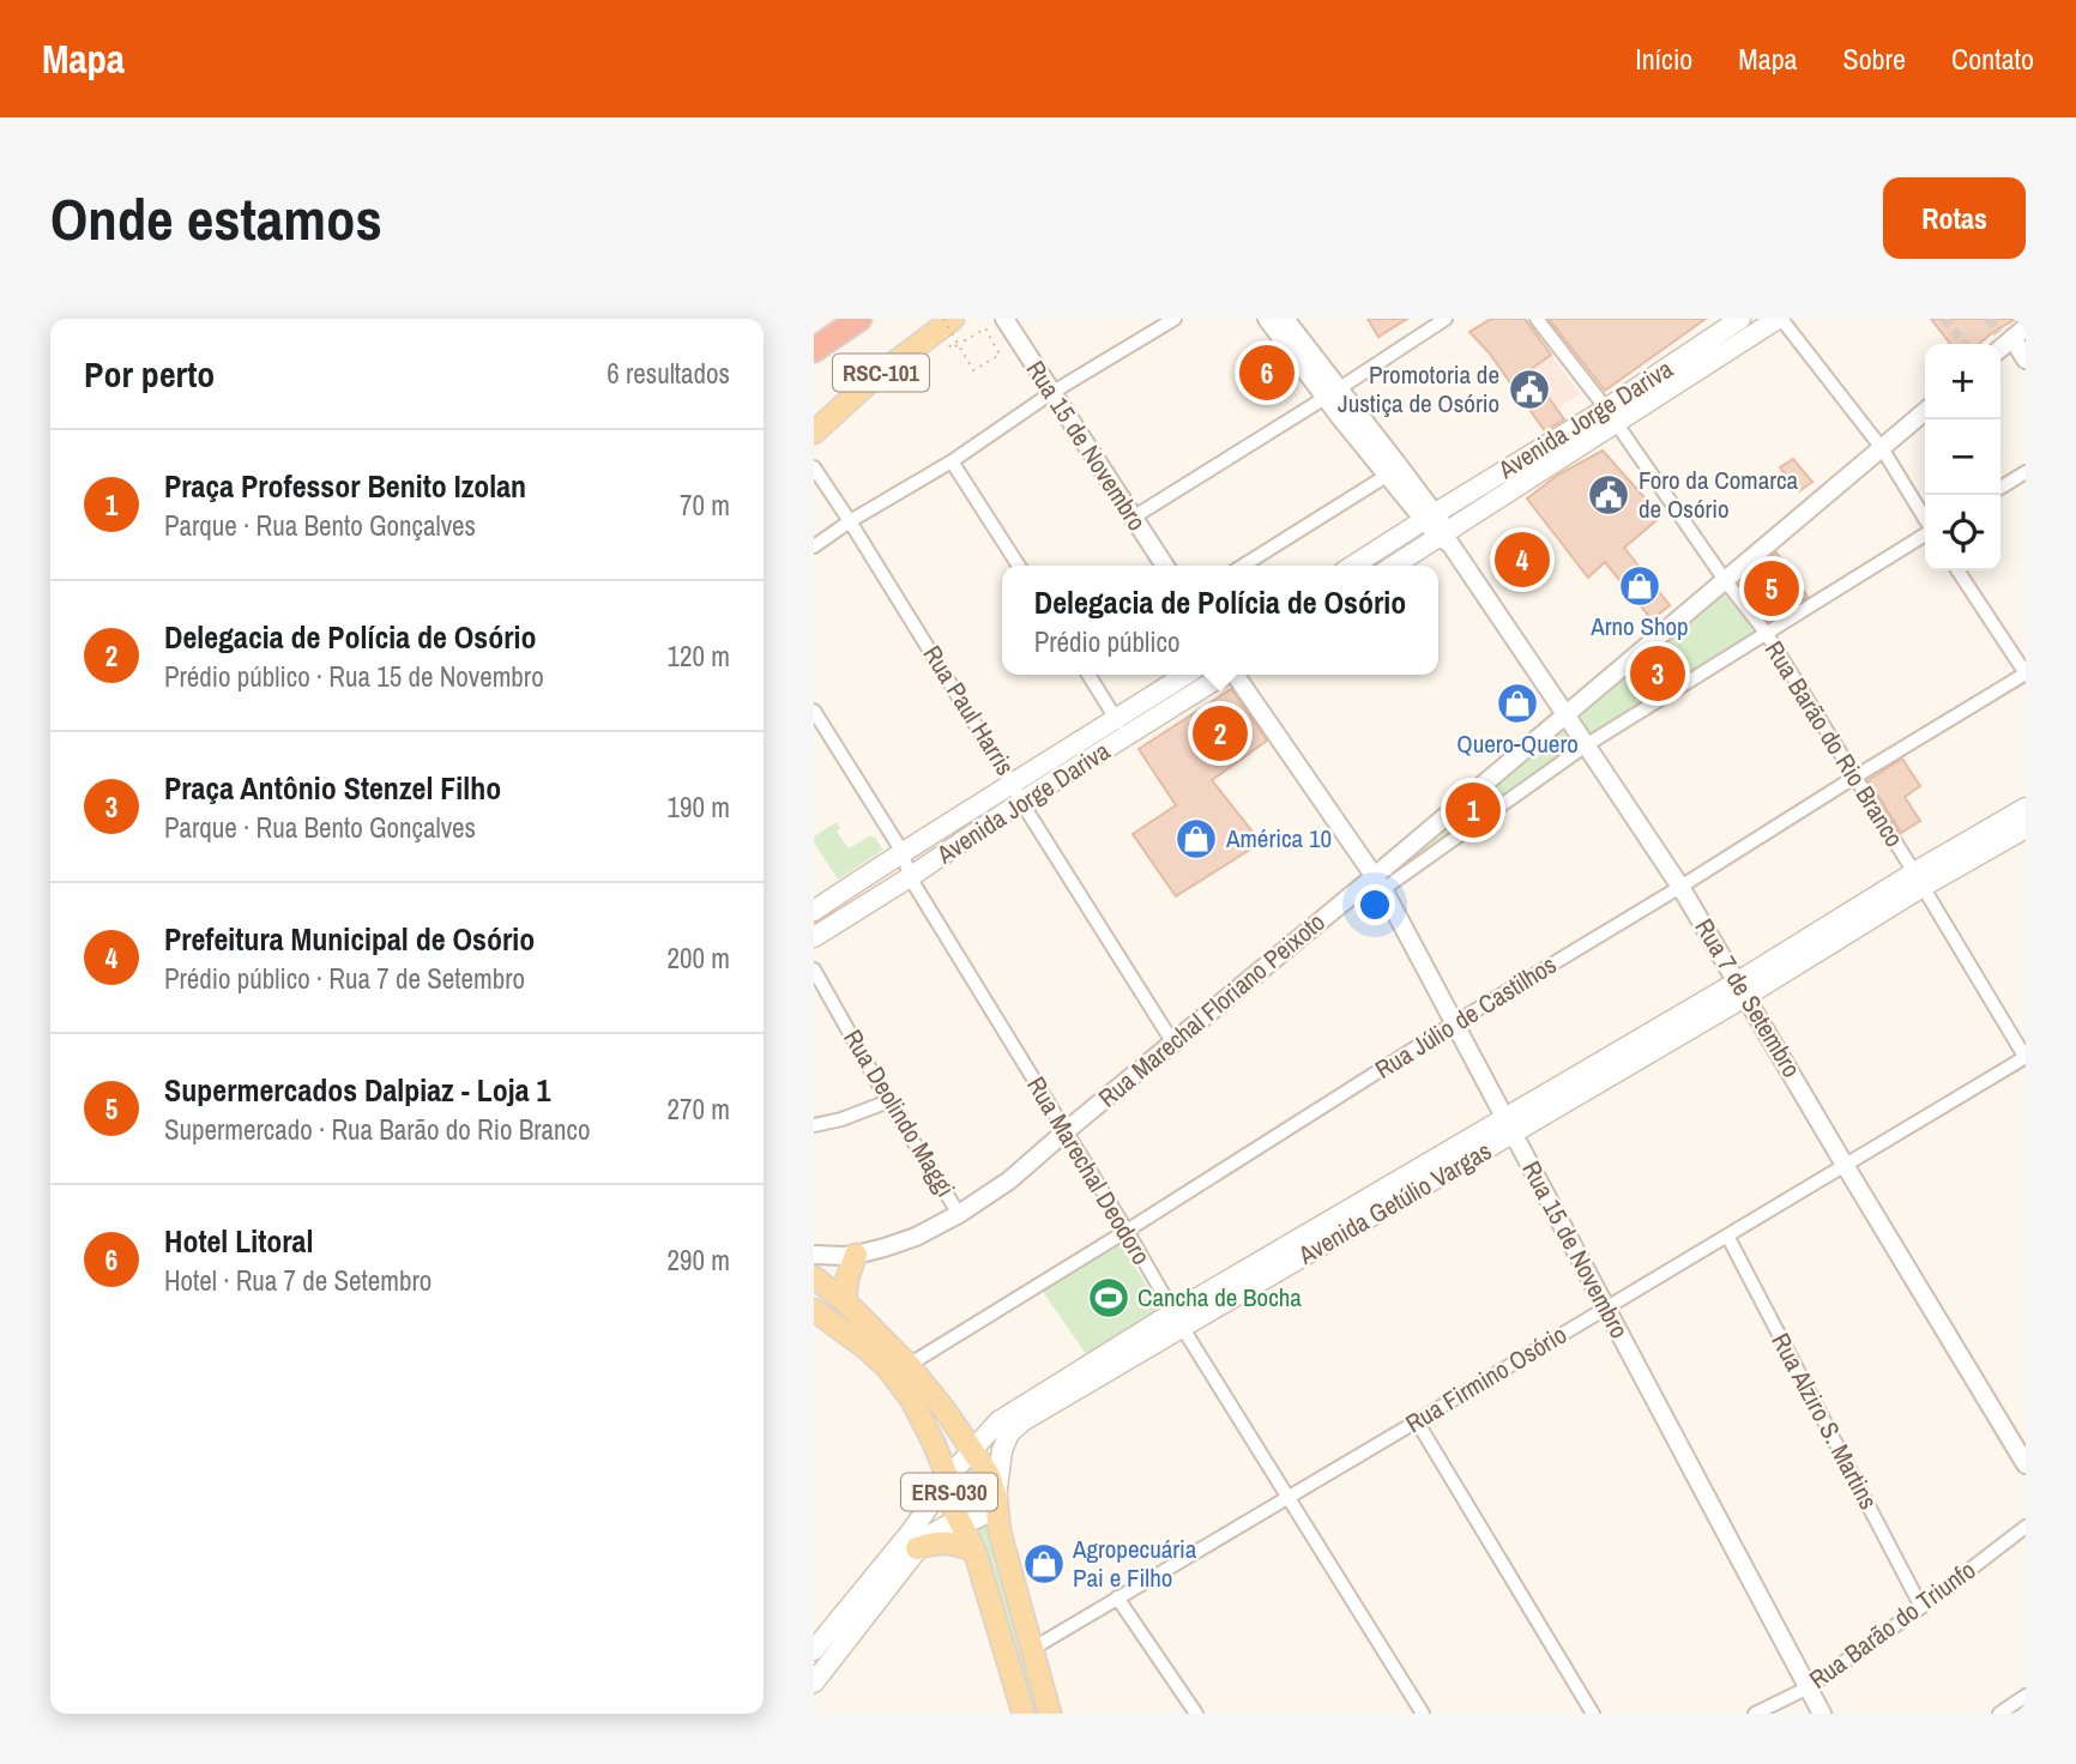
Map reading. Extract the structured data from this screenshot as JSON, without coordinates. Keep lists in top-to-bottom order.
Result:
{
  "streets": {
    "main road": [
      "RSC-101",
      "Avenida Jorge Dariva",
      "Avenida Getúlio Vargas",
      "ERS-030"
    ],
    "street": [
      "Rua 15 de Novembro",
      "Rua Paul Harris",
      "Rua Barão do Rio Branco",
      "Rua 7 de Setembro",
      "Rua Marechal Floriano Peixoto",
      "Rua Júlio de Castilhos",
      "Rua Deolindo Maggi",
      "Rua Marechal Deodoro",
      "Rua Firmino Osório",
      "Rua Alziro S. Martins",
      "Rua Barão do Triunfo"
    ]
  },
  "crossings": [
    ["Avenida Jorge Dariva", "Rua Paul Harris"],
    ["Avenida Jorge Dariva", "Rua Barão do Rio Branco"],
    ["Avenida Jorge Dariva", "Rua 7 de Setembro"],
    ["Avenida Jorge Dariva", "Rua Marechal Deodoro"],
    ["Rua 15 de Novembro", "Rua Marechal Floriano Peixoto"],
    ["Rua 15 de Novembro", "Rua Júlio de Castilhos"],
    ["Rua 15 de Novembro", "Avenida Getúlio Vargas"],
    ["Rua 15 de Novembro", "Rua Firmino Osório"],
    ["Rua 15 de Novembro", "Rua Barão do Triunfo"],
    ["Rua Paul Harris", "Rua Marechal Floriano Peixoto"],
    ["Rua Barão do Rio Branco", "Rua Marechal Floriano Peixoto"],
    ["Rua Barão do Rio Branco", "Rua Júlio de Castilhos"],
    ["Rua Barão do Rio Branco", "Avenida Getúlio Vargas"],
    ["Rua Barão do Rio Branco", "Rua Firmino Osório"],
    ["Rua 7 de Setembro", "Rua Marechal Floriano Peixoto"],
    ["Rua 7 de Setembro", "Rua Júlio de Castilhos"],
    ["Rua 7 de Setembro", "Avenida Getúlio Vargas"],
    ["Rua 7 de Setembro", "Rua Firmino Osório"],
    ["Rua Marechal Floriano Peixoto", "Rua Deolindo Maggi"],
    ["Rua Marechal Floriano Peixoto", "Rua Marechal Deodoro"],
    ["Rua Júlio de Castilhos", "Rua Marechal Deodoro"],
    ["Rua Júlio de Castilhos", "ERS-030"],
    ["Rua Marechal Deodoro", "Avenida Getúlio Vargas"],
    ["Rua Marechal Deodoro", "Rua Firmino Osório"],
    ["Avenida Getúlio Vargas", "ERS-030"],
    ["Rua Firmino Osório", "Rua Alziro S. Martins"],
    ["Rua Firmino Osório", "ERS-030"],
    ["Rua Alziro S. Martins", "Rua Barão do Triunfo"]
  ],
  "places": {
    "public building": ["Promotoria de Justiça de Osório", "Foro da Comarca de Osório"],
    "shop": [
      "Arno Shop",
      "Quero-Quero",
      "América 10",
      "Agropecuária Pai e Filho"
    ],
    "sports": ["Cancha de Bocha"]
  },
  "page": {
    "header": "Mapa",
    "nav": [
      "Início",
      "Mapa",
      "Sobre",
      "Contato"
    ],
    "buttons": "Rotas",
    "title": "Onde estamos",
    "heading": ["Por perto", "6 resultados"],
    "pins": [
      "6",
      "4",
      "5",
      "3",
      "2",
      "1"
    ],
    "map_buttons": ["+", "−"],
    "list": [
      {
        "mark": "1",
        "name": "Praça Professor Benito Izolan",
        "note": "Parque · Rua Bento Gonçalves",
        "value": "70 m"
      },
      {
        "mark": "2",
        "name": "Delegacia de Polícia de Osório",
        "note": "Prédio público · Rua 15 de Novembro",
        "value": "120 m"
      },
      {
        "mark": "3",
        "name": "Praça Antônio Stenzel Filho",
        "note": "Parque · Rua Bento Gonçalves",
        "value": "190 m"
      },
      {
        "mark": "4",
        "name": "Prefeitura Municipal de Osório",
        "note": "Prédio público · Rua 7 de Setembro",
        "value": "200 m"
      },
      {
        "mark": "5",
        "name": "Supermercados Dalpiaz - Loja 1",
        "note": "Supermercado · Rua Barão do Rio Branco",
        "value": "270 m"
      },
      {
        "mark": "6",
        "name": "Hotel Litoral",
        "note": "Hotel · Rua 7 de Setembro",
        "value": "290 m"
      }
    ],
    "popup": ["Delegacia de Polícia de Osório", "Prédio público"]
  }
}
